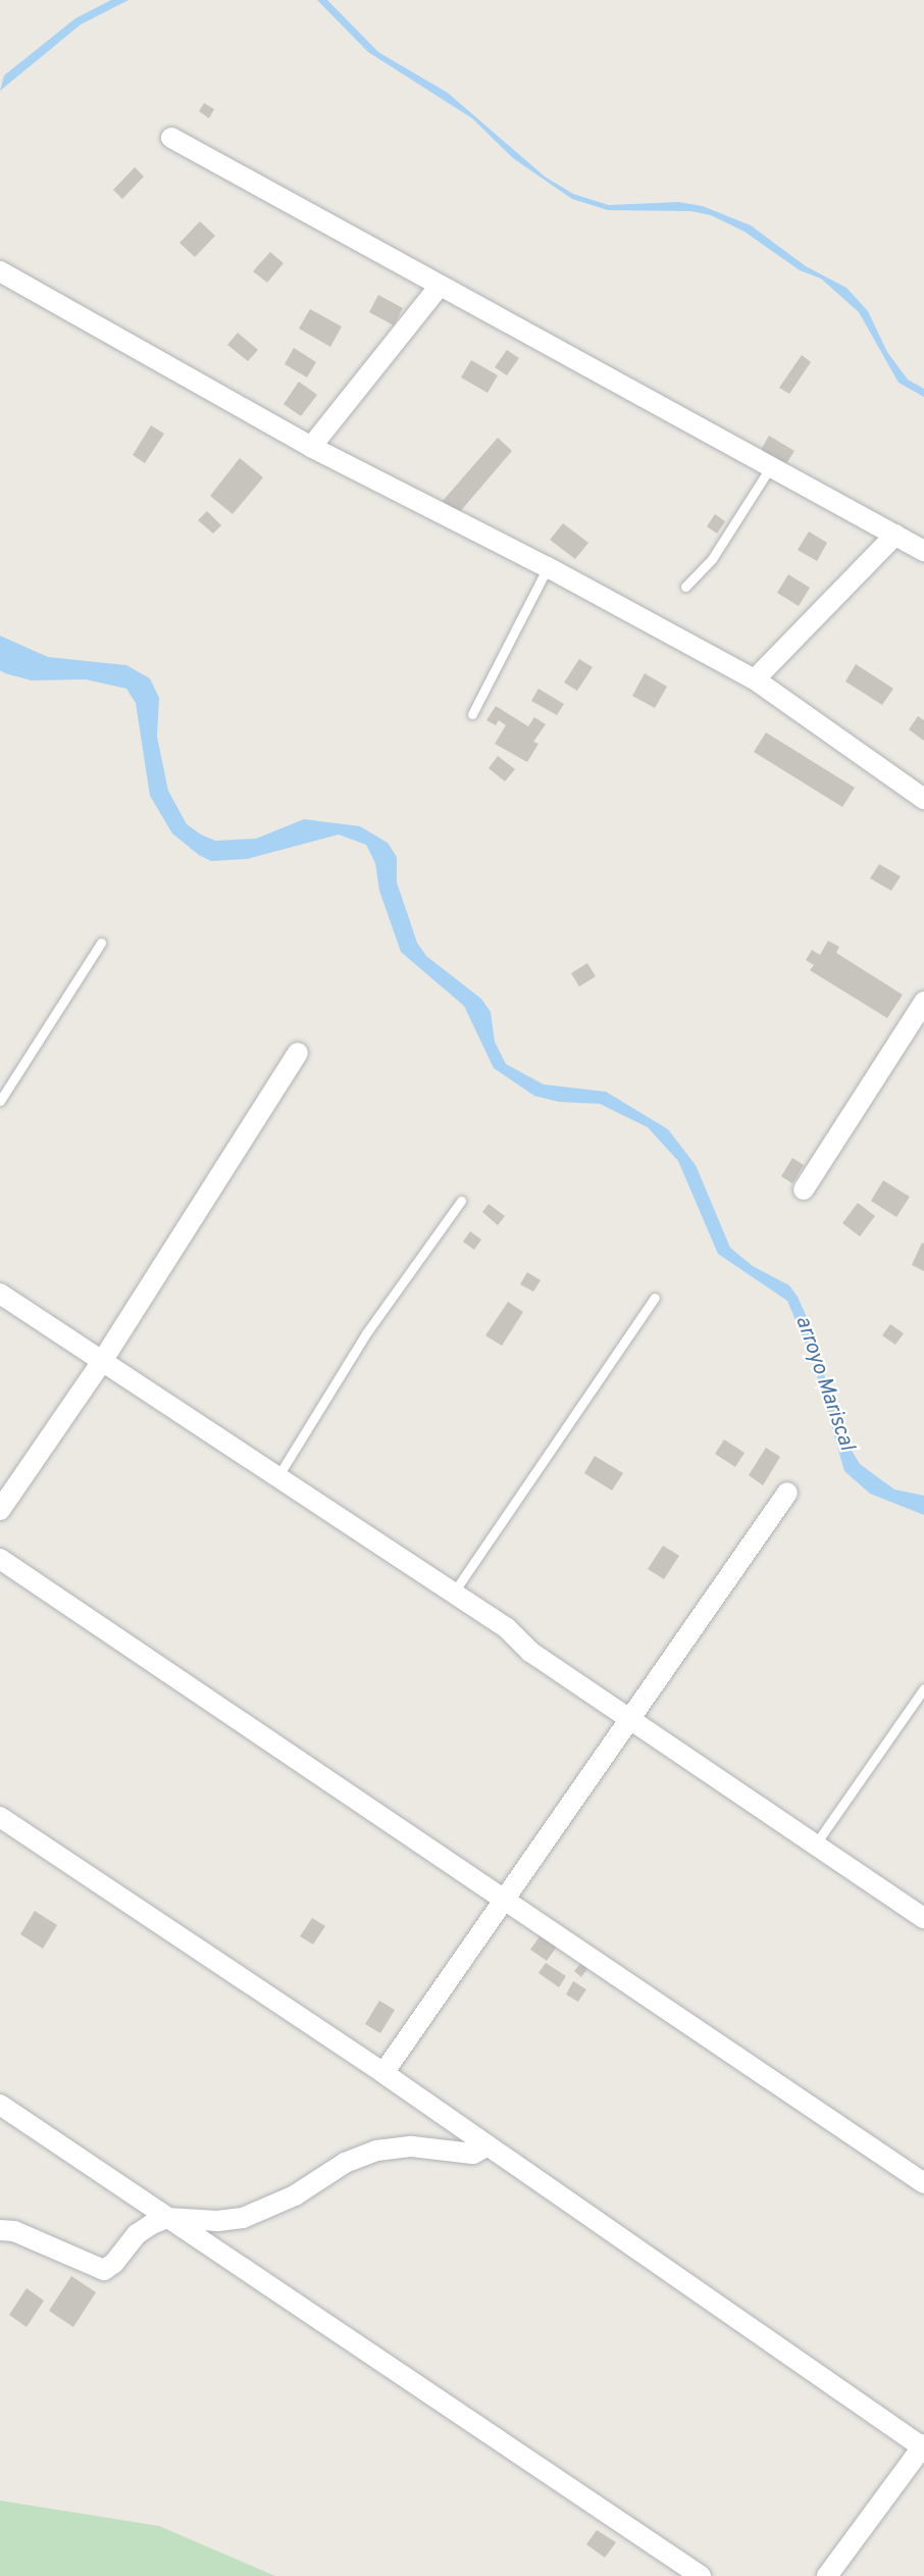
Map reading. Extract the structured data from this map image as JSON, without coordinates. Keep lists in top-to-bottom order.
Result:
{
  "water": ["arroyo Mariscal"]
}
